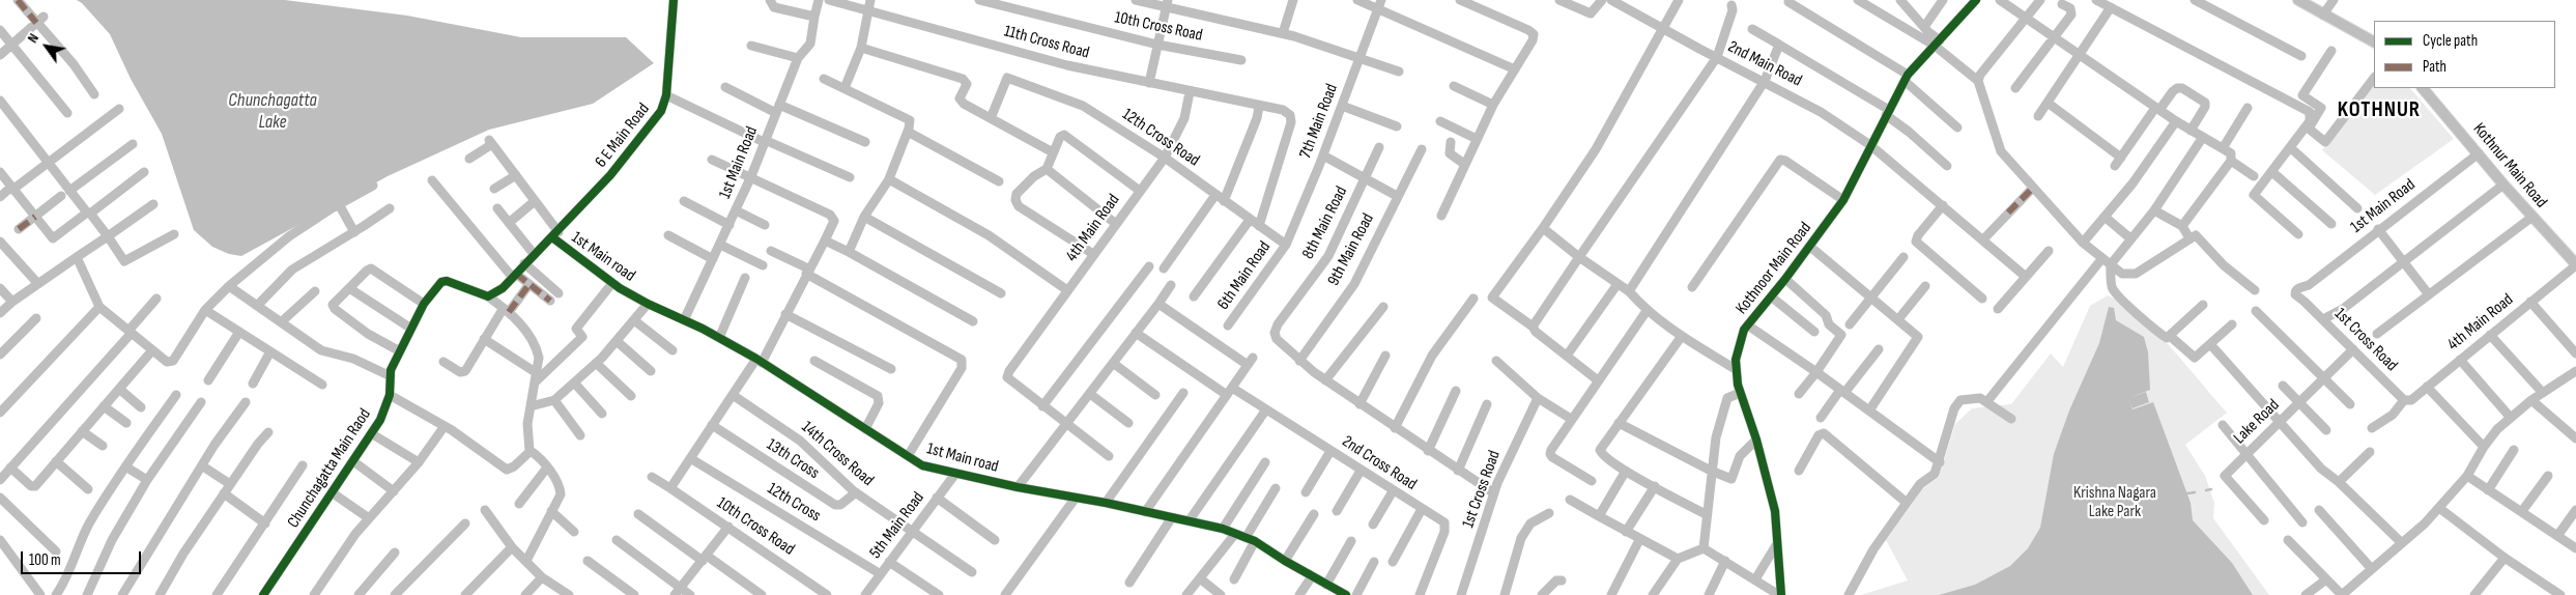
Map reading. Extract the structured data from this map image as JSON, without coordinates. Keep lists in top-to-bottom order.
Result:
{
  "streets": {
    "main road": ["Kothnur Main Road"],
    "street": [
      "10th Cross Road",
      "11th Cross Road",
      "2nd Main Road",
      "7th Main Road",
      "6 E Main Road",
      "12th Cross Road",
      "1st Main Road",
      "8th Main Road",
      "4th Main Road",
      "9th Main Road",
      "1st Main road",
      "Kothnoor Main Road",
      "6th Main Road",
      "1st Cross Road",
      "Lake Road",
      "14th Cross Road",
      "13th Cross",
      "2nd Cross Road",
      "Chunchagatta Main Raod",
      "12th Cross",
      "5th Main Road"
    ]
  },
  "crossings": [
    ["11th Cross Road", "12th Cross Road"],
    ["11th Cross Road", "4th Main Road"],
    ["2nd Main Road", "Kothnoor Main Road"],
    ["7th Main Road", "12th Cross Road"],
    ["7th Main Road", "6th Main Road"],
    ["6 E Main Road", "1st Main road"],
    ["12th Cross Road", "4th Main Road"],
    ["12th Cross Road", "6th Main Road"],
    ["1st Main Road", "Kothnur Main Road"],
    ["1st Main Road", "1st Main road"],
    ["1st Main Road", "1st Cross Road"],
    ["1st Main Road", "2nd Cross Road"],
    ["Kothnur Main Road", "4th Main Road"],
    ["8th Main Road", "9th Main Road"],
    ["4th Main Road", "1st Cross Road"],
    ["1st Main road", "5th Main Road"],
    ["1st Cross Road", "Lake Road"],
    ["14th Cross Road", "13th Cross"],
    ["14th Cross Road", "5th Main Road"],
    ["12th Cross", "5th Main Road"]
  ],
  "districts": ["KOTHNUR"],
  "water": ["Chunchagatta Lake"],
  "parks": ["Krishna Nagara Lake Park"],
  "legend": ["Cycle path", "Path"],
  "scale_bar": "100 m",
  "north": "top left"
}
